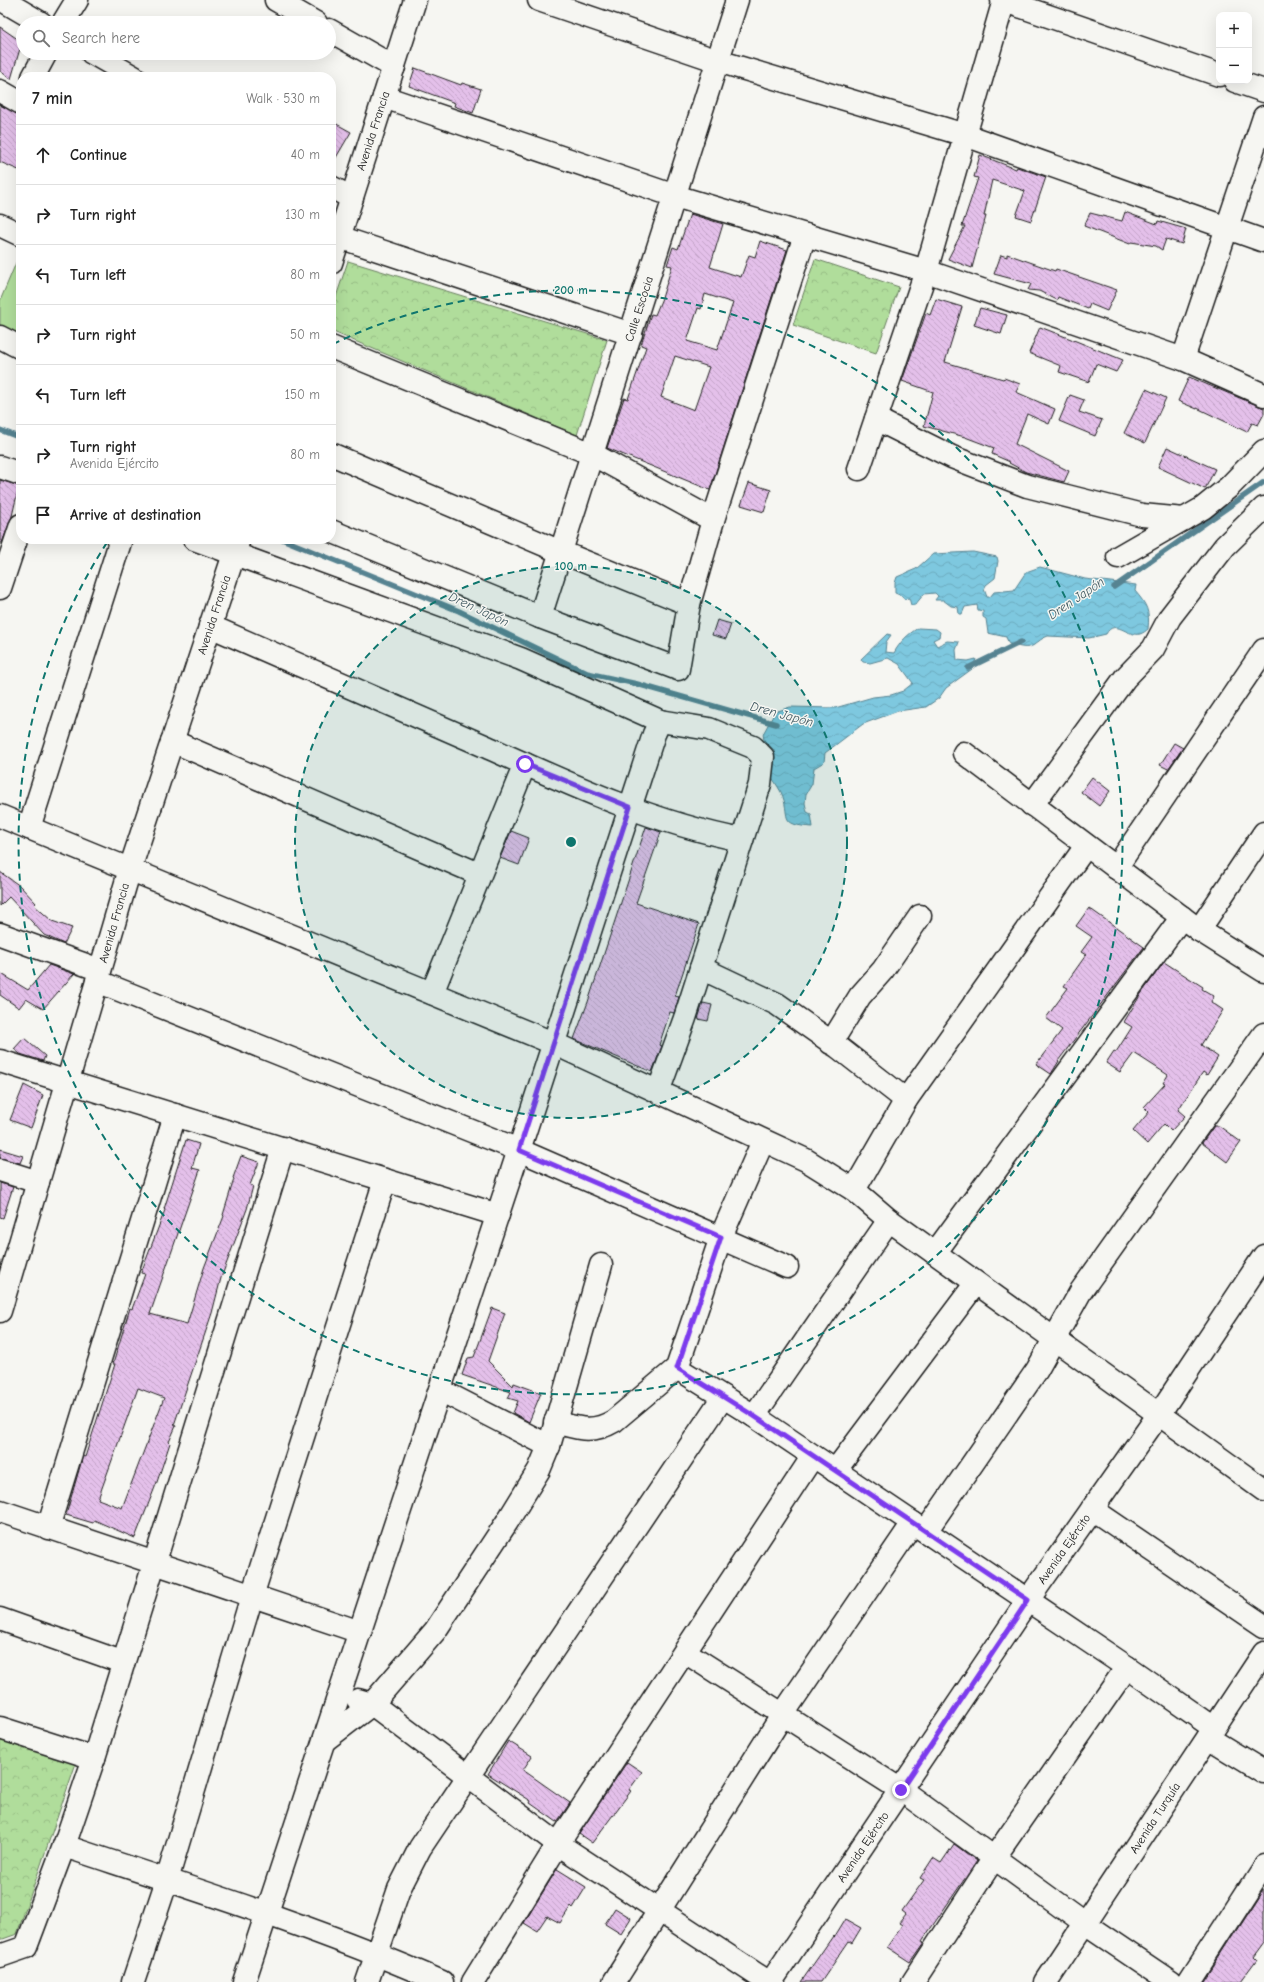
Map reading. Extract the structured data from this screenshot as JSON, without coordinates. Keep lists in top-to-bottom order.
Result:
{
  "streets": {
    "street": [
      "Avenida Francia",
      "Calle Escocia",
      "Avenida Ejército",
      "Avenida Turquía"
    ]
  },
  "water": ["Dren Japón"],
  "page": {
    "map_buttons": ["+", "−"],
    "search": "Search here",
    "heading": ["7 min", "Walk · 530 m"],
    "list": [
      ["Continue", "40 m"],
      ["Turn right", "130 m"],
      ["Turn left", "80 m"],
      ["Turn right", "50 m"],
      ["Turn left", "150 m"],
      ["Turn right", "Avenida Ejército", "80 m"],
      "Arrive at destination"
    ]
  },
  "rings": ["200 m", "100 m"]
}
